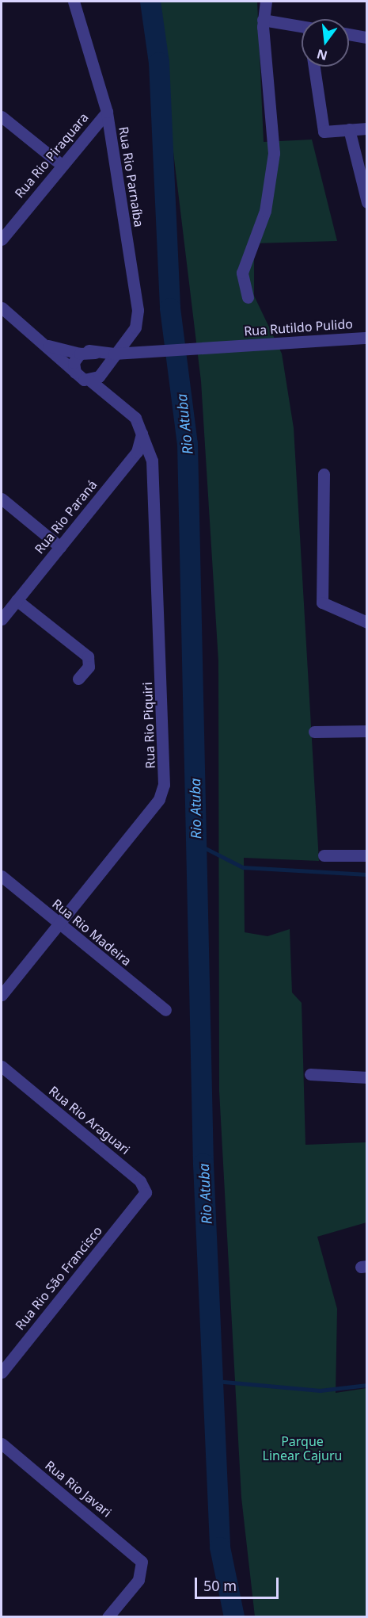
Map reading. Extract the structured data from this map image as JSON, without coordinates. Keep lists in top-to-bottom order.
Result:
{
  "streets": {
    "street": [
      "Rua Rio Piraquara",
      "Rua Rio Parnaíba",
      "Rua Rutildo Pulido",
      "Rua Rio Paraná",
      "Rua Rio Piquiri",
      "Rua Rio Madeira",
      "Rua Rio Araguari",
      "Rua Rio São Francisco",
      "Rua Rio Javari"
    ]
  },
  "crossings": [
    ["Rua Rio Piraquara", "Rua Rio Parnaíba"],
    ["Rua Rio Parnaíba", "Rua Rutildo Pulido"],
    ["Rua Rio Paraná", "Rua Rio Piquiri"],
    ["Rua Rio Piquiri", "Rua Rio Madeira"],
    ["Rua Rio Araguari", "Rua Rio São Francisco"]
  ],
  "water": ["Rio Atuba"],
  "parks": ["Parque Linear Cajuru"],
  "scale_bar": "50 m",
  "north": "bottom"
}
